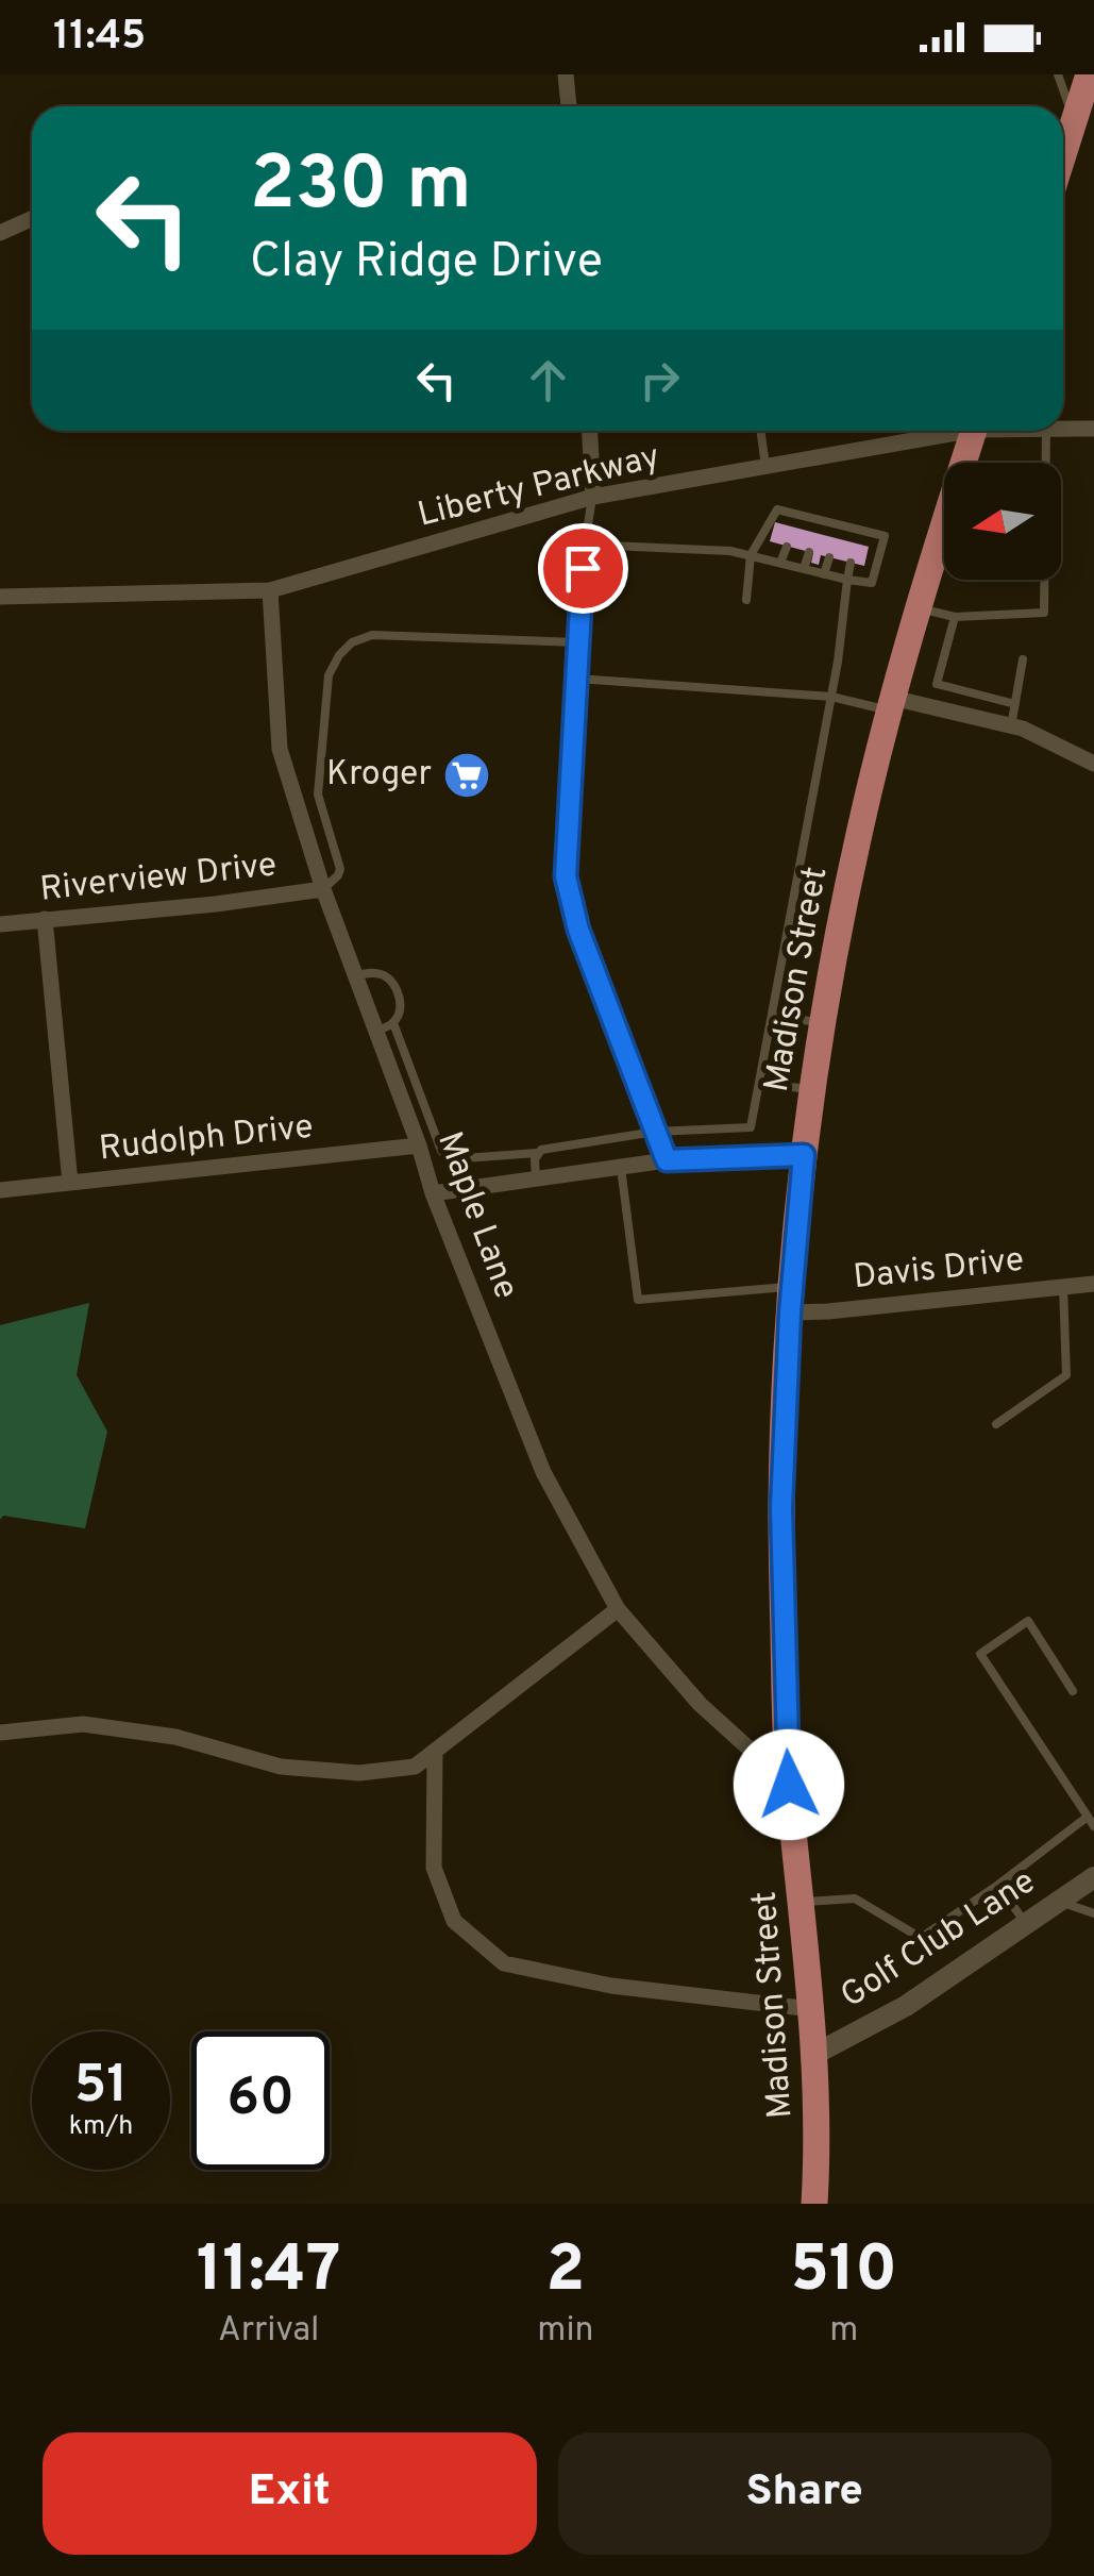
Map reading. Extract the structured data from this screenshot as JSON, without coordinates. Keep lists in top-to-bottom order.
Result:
{
  "streets": {
    "main road": ["Madison Street"],
    "street": [
      "Liberty Parkway",
      "Riverview Drive",
      "Rudolph Drive",
      "Maple Lane",
      "Davis Drive",
      "Golf Club Lane"
    ]
  },
  "crossings": [
    ["Liberty Parkway", "Maple Lane"],
    ["Riverview Drive", "Maple Lane"],
    ["Madison Street", "Maple Lane"],
    ["Madison Street", "Davis Drive"],
    ["Madison Street", "Golf Club Lane"],
    ["Rudolph Drive", "Maple Lane"]
  ],
  "places": {
    "supermarket": ["Kroger"]
  },
  "north": "left",
  "page": {
    "status": "11:45",
    "turn": ["230 m", "Clay Ridge Drive"],
    "speed": "51 km/h",
    "limit": "60",
    "eta": [
      "11:47",
      "Arrival",
      "2",
      "min",
      "510",
      "m"
    ],
    "buttons": ["Exit", "Share"]
  }
}
